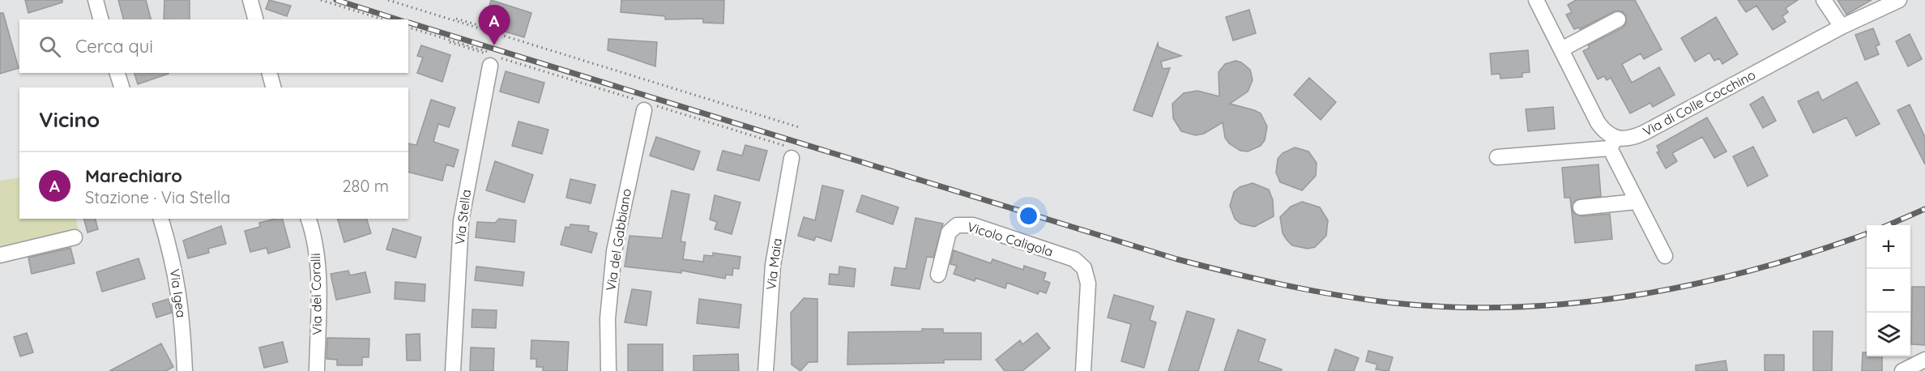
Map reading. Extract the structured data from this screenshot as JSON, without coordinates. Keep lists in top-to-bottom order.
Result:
{
  "streets": {
    "street": [
      "Via di Colle Cocchino",
      "Via Stella",
      "Vicolo Caligola",
      "Via del Gabbiano",
      "Via Maia",
      "Via Igea",
      "Via dei Coralli"
    ]
  },
  "page": {
    "pins": "A",
    "search": "Cerca qui",
    "heading": "Vicino",
    "list": [
      {
        "mark": "A",
        "name": "Marechiaro",
        "note": "Stazione · Via Stella",
        "value": "280 m"
      }
    ],
    "map_buttons": ["+", "−"]
  }
}
